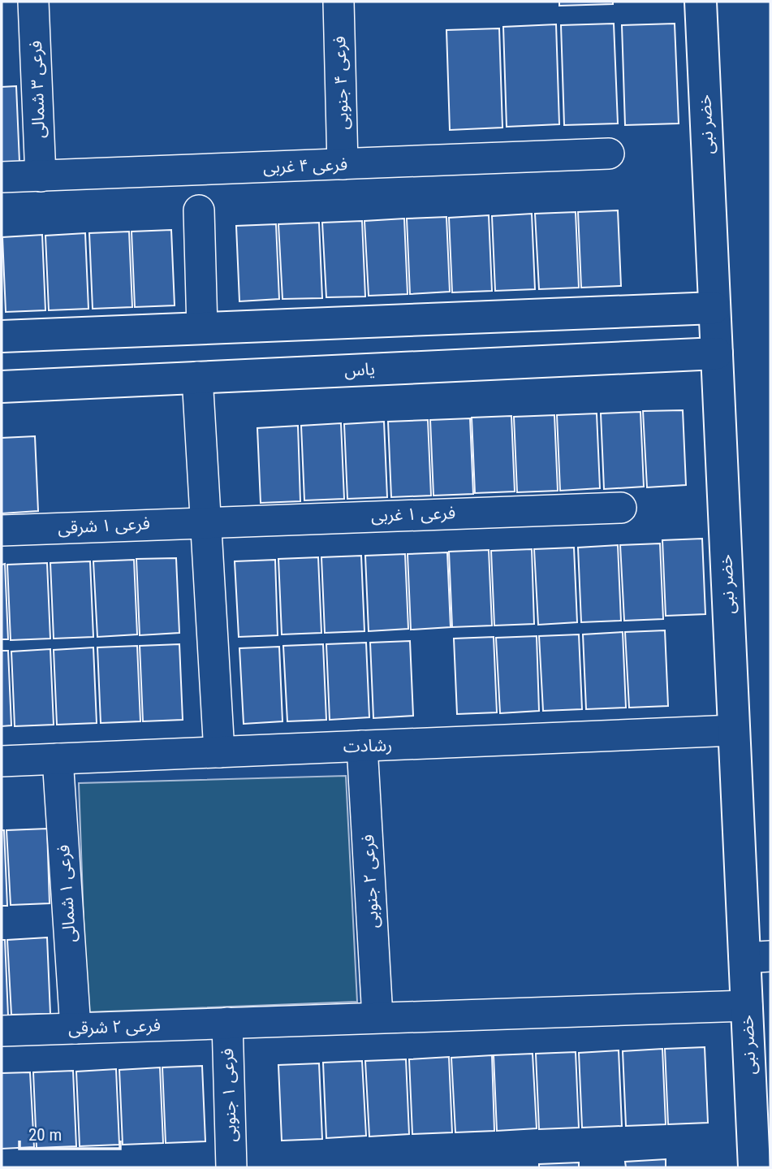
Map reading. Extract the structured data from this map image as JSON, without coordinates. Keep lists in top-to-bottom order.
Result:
{
  "streets": {
    "street": [
      "فرعی ۴ جنوبی",
      "فرعی ۳ شمالی",
      "خضر نبی",
      "فرعی ۴ غربی",
      "یاس",
      "فرعی ۱ غربی",
      "فرعی ۱ شرقی",
      "رشادت",
      "فرعی ۲ جنوبی",
      "فرعی ۱ شمالی",
      "فرعی ۲ شرقی",
      "فرعی ۱ جنوبی"
    ]
  },
  "crossings": [
    ["فرعی ۴ جنوبی", "فرعی ۴ غربی"],
    ["فرعی ۳ شمالی", "فرعی ۴ غربی"],
    ["خضر نبی", "یاس"],
    ["خضر نبی", "رشادت"],
    ["خضر نبی", "فرعی ۲ شرقی"],
    ["فرعی ۱ غربی", "فرعی ۱ شرقی"],
    ["رشادت", "فرعی ۲ جنوبی"],
    ["رشادت", "فرعی ۱ شمالی"],
    ["فرعی ۲ جنوبی", "فرعی ۲ شرقی"],
    ["فرعی ۱ شمالی", "فرعی ۲ شرقی"],
    ["فرعی ۲ شرقی", "فرعی ۱ جنوبی"]
  ],
  "scale_bar": "20 m"
}
